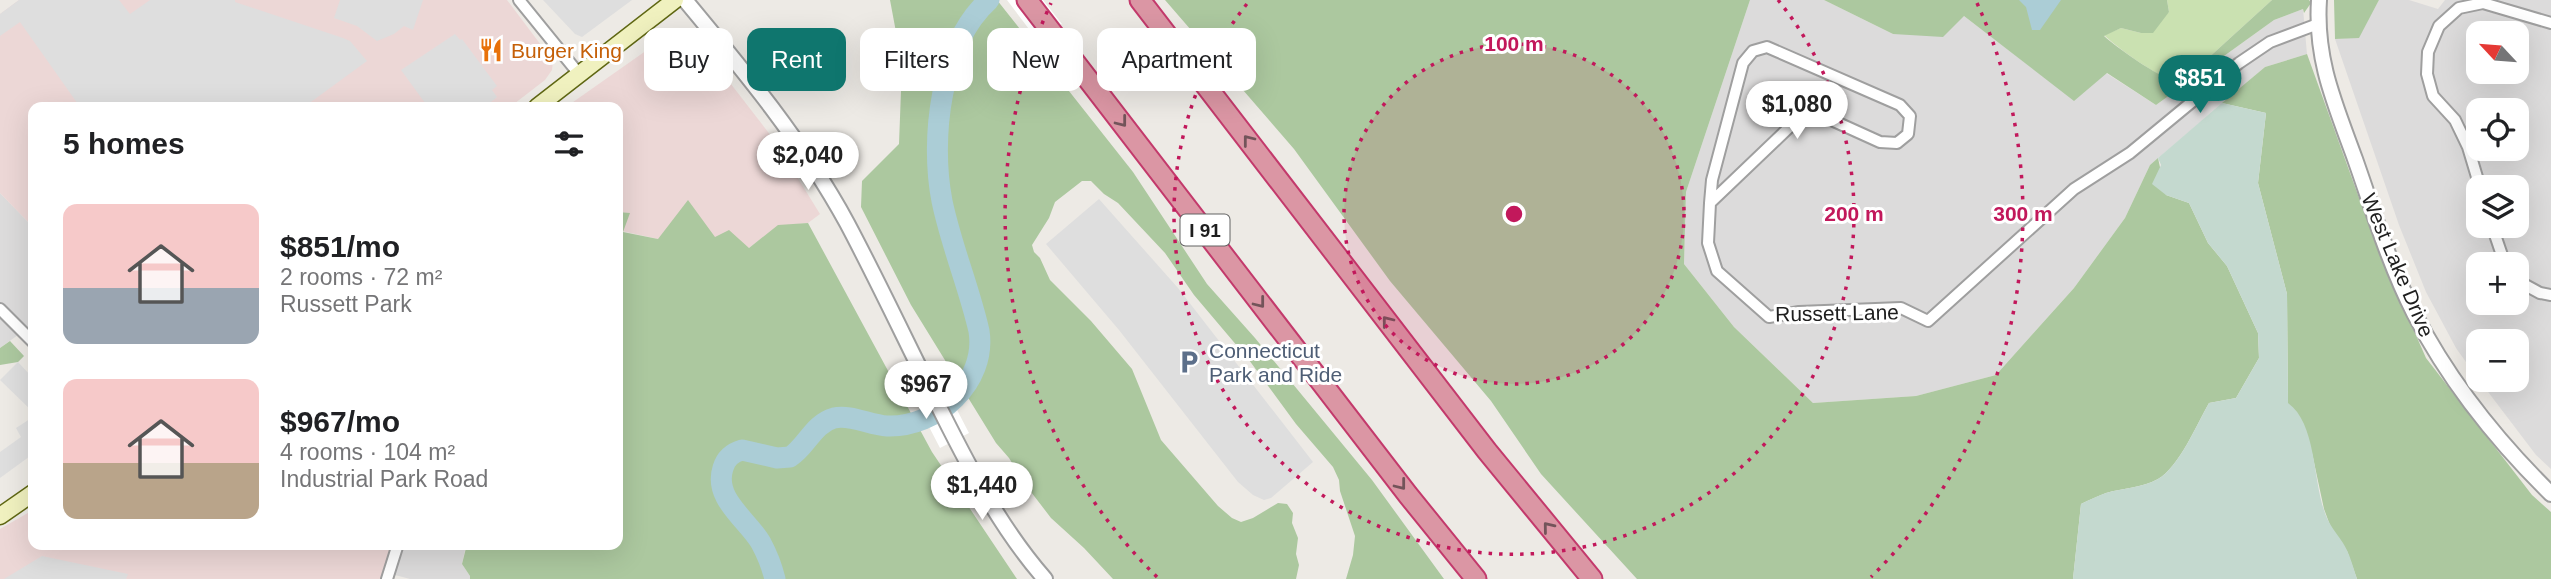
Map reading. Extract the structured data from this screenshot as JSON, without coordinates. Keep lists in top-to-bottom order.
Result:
{
  "streets": {
    "highway": ["I 91"],
    "street": ["West Lake Drive", "Russett Lane"]
  },
  "crossings": [
    ["West Lake Drive", "Russett Lane"]
  ],
  "places": {
    "restaurant": ["Burger King"],
    "parking": ["Connecticut Park and Ride"]
  },
  "north": "top left",
  "page": {
    "map_buttons": ["+", "−"],
    "chip": [
      "Buy",
      "Rent",
      "Filters",
      "New",
      "Apartment"
    ],
    "price": [
      "$851",
      "$1,080",
      "$2,040",
      "$967",
      "$1,440"
    ],
    "heading": "5 homes",
    "list": [
      {
        "name": "$851/mo",
        "note": "2 rooms · 72 m² · Russett Park"
      },
      {
        "name": "$967/mo",
        "note": "4 rooms · 104 m² · Industrial Park Road"
      }
    ]
  },
  "rings": ["100 m", "200 m", "300 m"]
}
